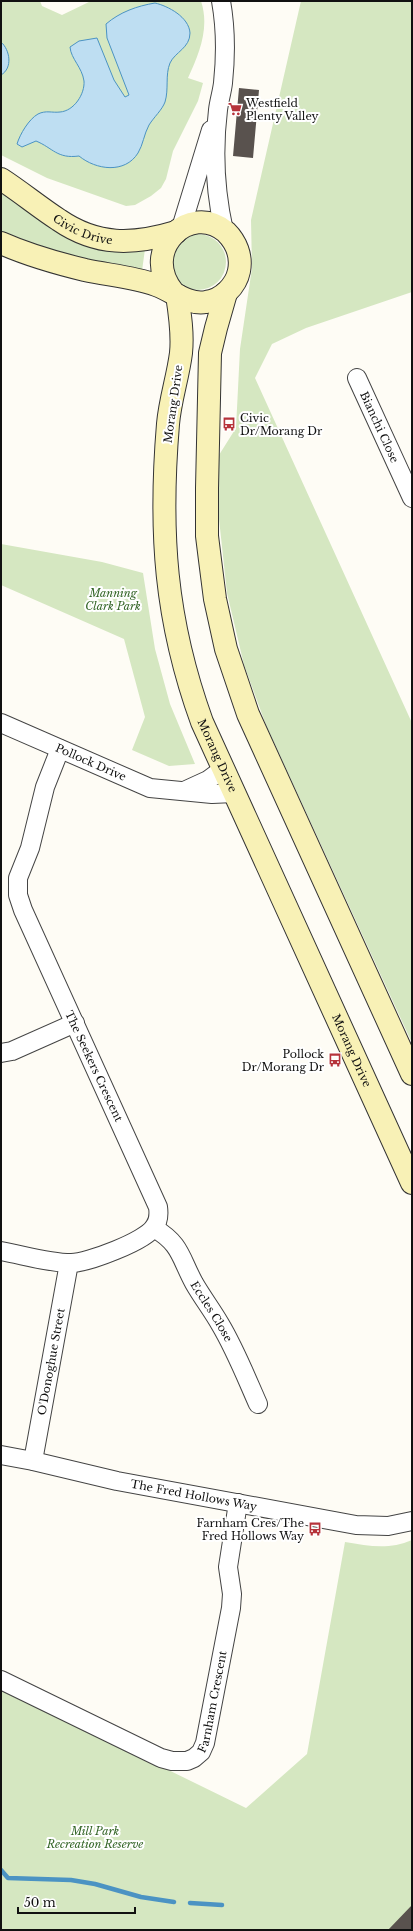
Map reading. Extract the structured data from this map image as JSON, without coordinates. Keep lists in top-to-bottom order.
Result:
{
  "streets": {
    "main road": ["Civic Drive", "Morang Drive"],
    "street": [
      "Bianchi Close",
      "Pollock Drive",
      "The Seekers Crescent",
      "Eccles Close",
      "O'Donoghue Street",
      "The Fred Hollows Way",
      "Farnham Crescent"
    ]
  },
  "crossings": [
    ["Civic Drive", "Morang Drive"],
    ["Morang Drive", "Pollock Drive"],
    ["Pollock Drive", "The Seekers Crescent"],
    ["The Seekers Crescent", "Eccles Close"],
    ["O'Donoghue Street", "The Fred Hollows Way"],
    ["The Fred Hollows Way", "Farnham Crescent"]
  ],
  "parks": ["Manning Clark Park", "Mill Park Recreation Reserve"],
  "places": {
    "supermarket": ["Westfield Plenty Valley"],
    "bus stop": ["Civic Dr/Morang Dr", "Pollock Dr/Morang Dr", "Farnham Cres/The Fred Hollows Way"]
  },
  "scale_bar": "50 m"
}
